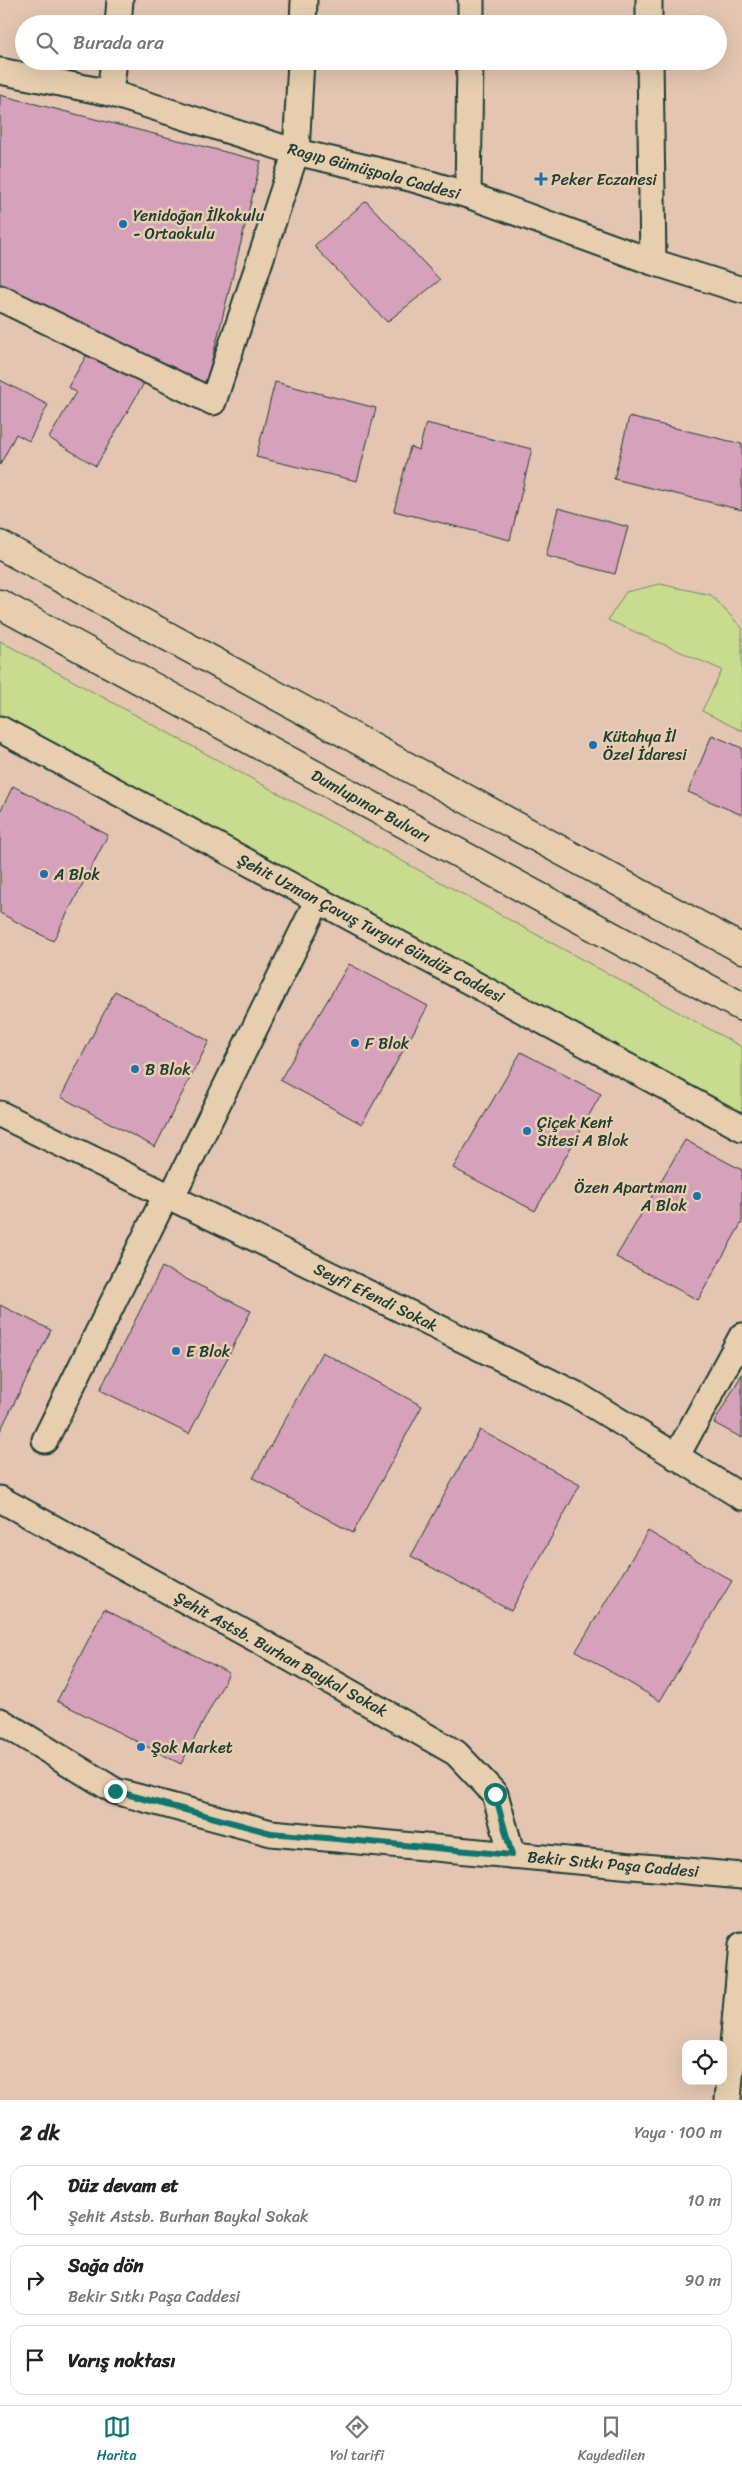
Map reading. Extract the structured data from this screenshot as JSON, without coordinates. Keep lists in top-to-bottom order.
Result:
{
  "streets": {
    "main road": ["Dumlupınar Bulvarı"],
    "street": [
      "Ragıp Gümüşpala Caddesi",
      "Şehit Uzman Çavuş Turgut Gündüz Caddesi",
      "Seyfi Efendi Sokak",
      "Şehit Astsb. Burhan Baykal Sokak",
      "Bekir Sıtkı Paşa Caddesi"
    ]
  },
  "crossings": [
    ["Şehit Astsb. Burhan Baykal Sokak", "Bekir Sıtkı Paşa Caddesi"]
  ],
  "places": {
    "health": ["Peker Eczanesi"],
    "other": [
      "Yenidoğan İlkokulu - Ortaokulu",
      "Kütahya İl Özel İdaresi",
      "A Blok",
      "F Blok",
      "B Blok",
      "Çiçek Kent Sitesi A Blok",
      "Özen Apartmanı A Blok",
      "E Blok",
      "Şok Market"
    ]
  },
  "page": {
    "search": "Burada ara",
    "heading": ["2 dk", "Yaya · 100 m"],
    "list": [
      ["Düz devam et", "Şehit Astsb. Burhan Baykal Sokak", "10 m"],
      ["Sağa dön", "Bekir Sıtkı Paşa Caddesi", "90 m"],
      "Varış noktası"
    ],
    "nav": ["Harita", "Yol tarifi", "Kaydedilen"]
  }
}
